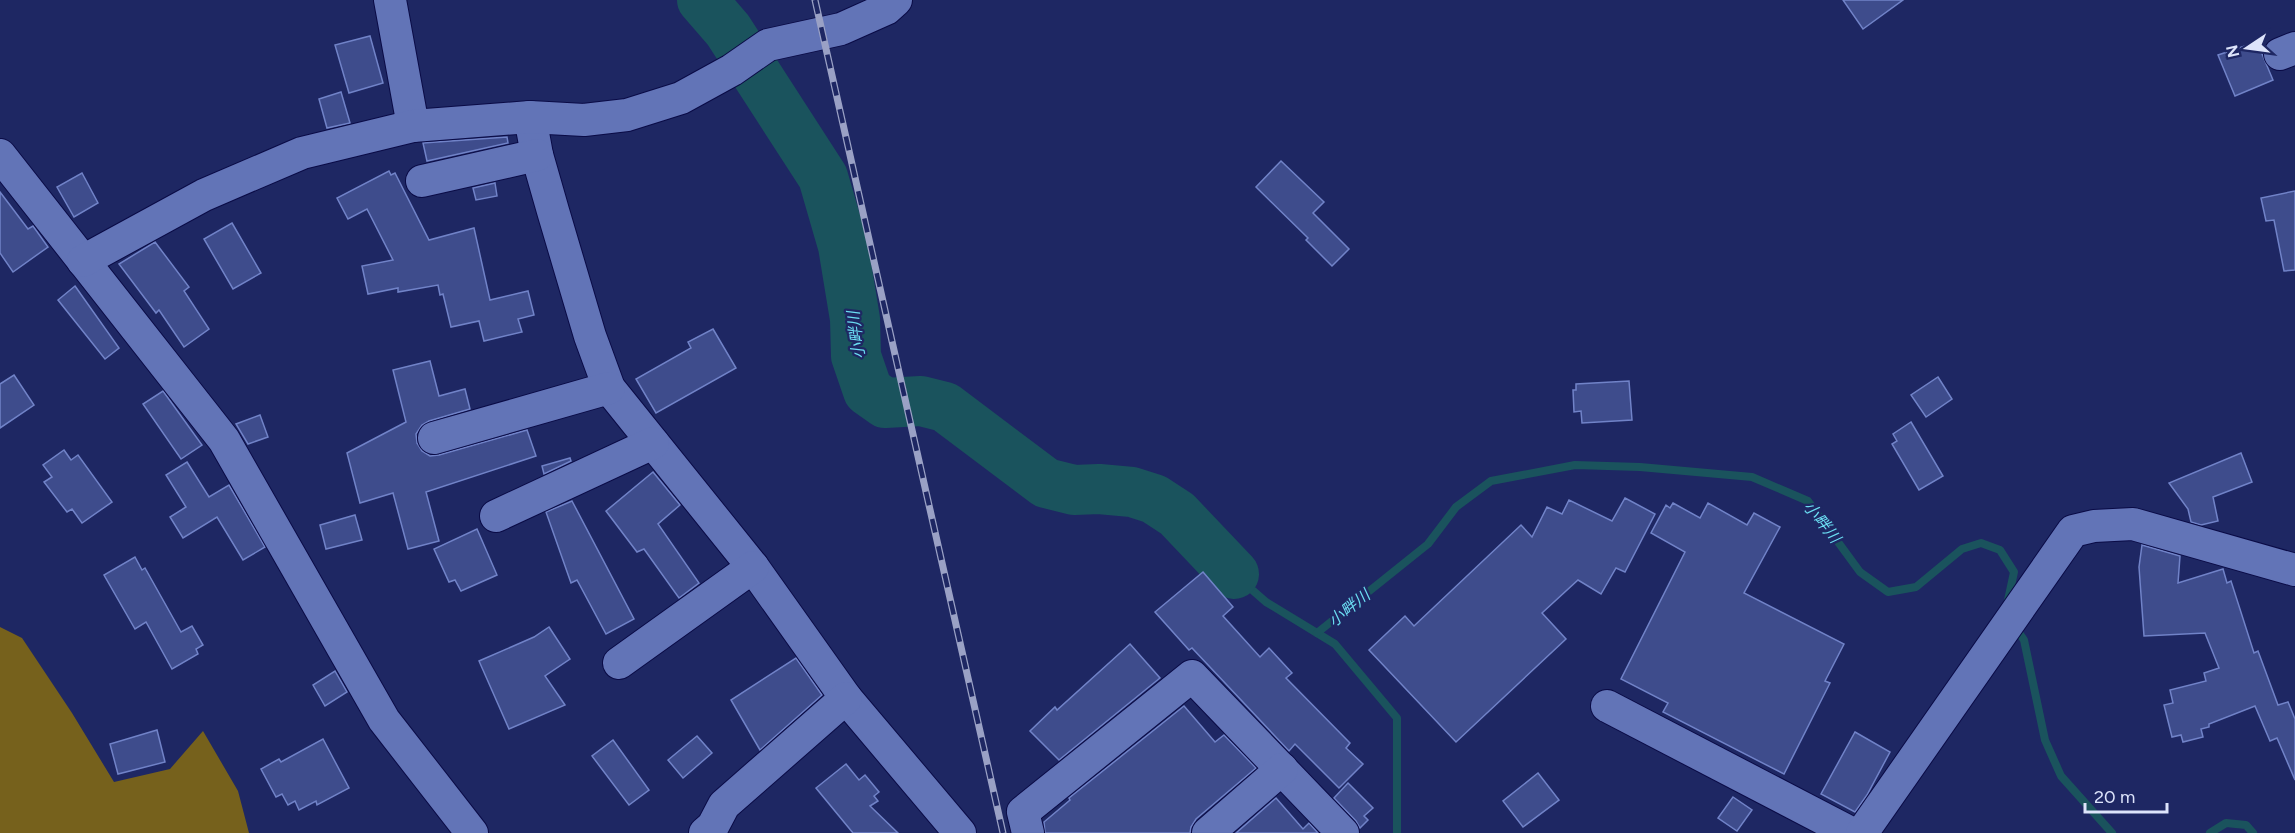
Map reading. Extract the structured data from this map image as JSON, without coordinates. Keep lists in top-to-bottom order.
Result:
{
  "water": ["小畔川"],
  "scale_bar": "20 m",
  "north": "left"
}
